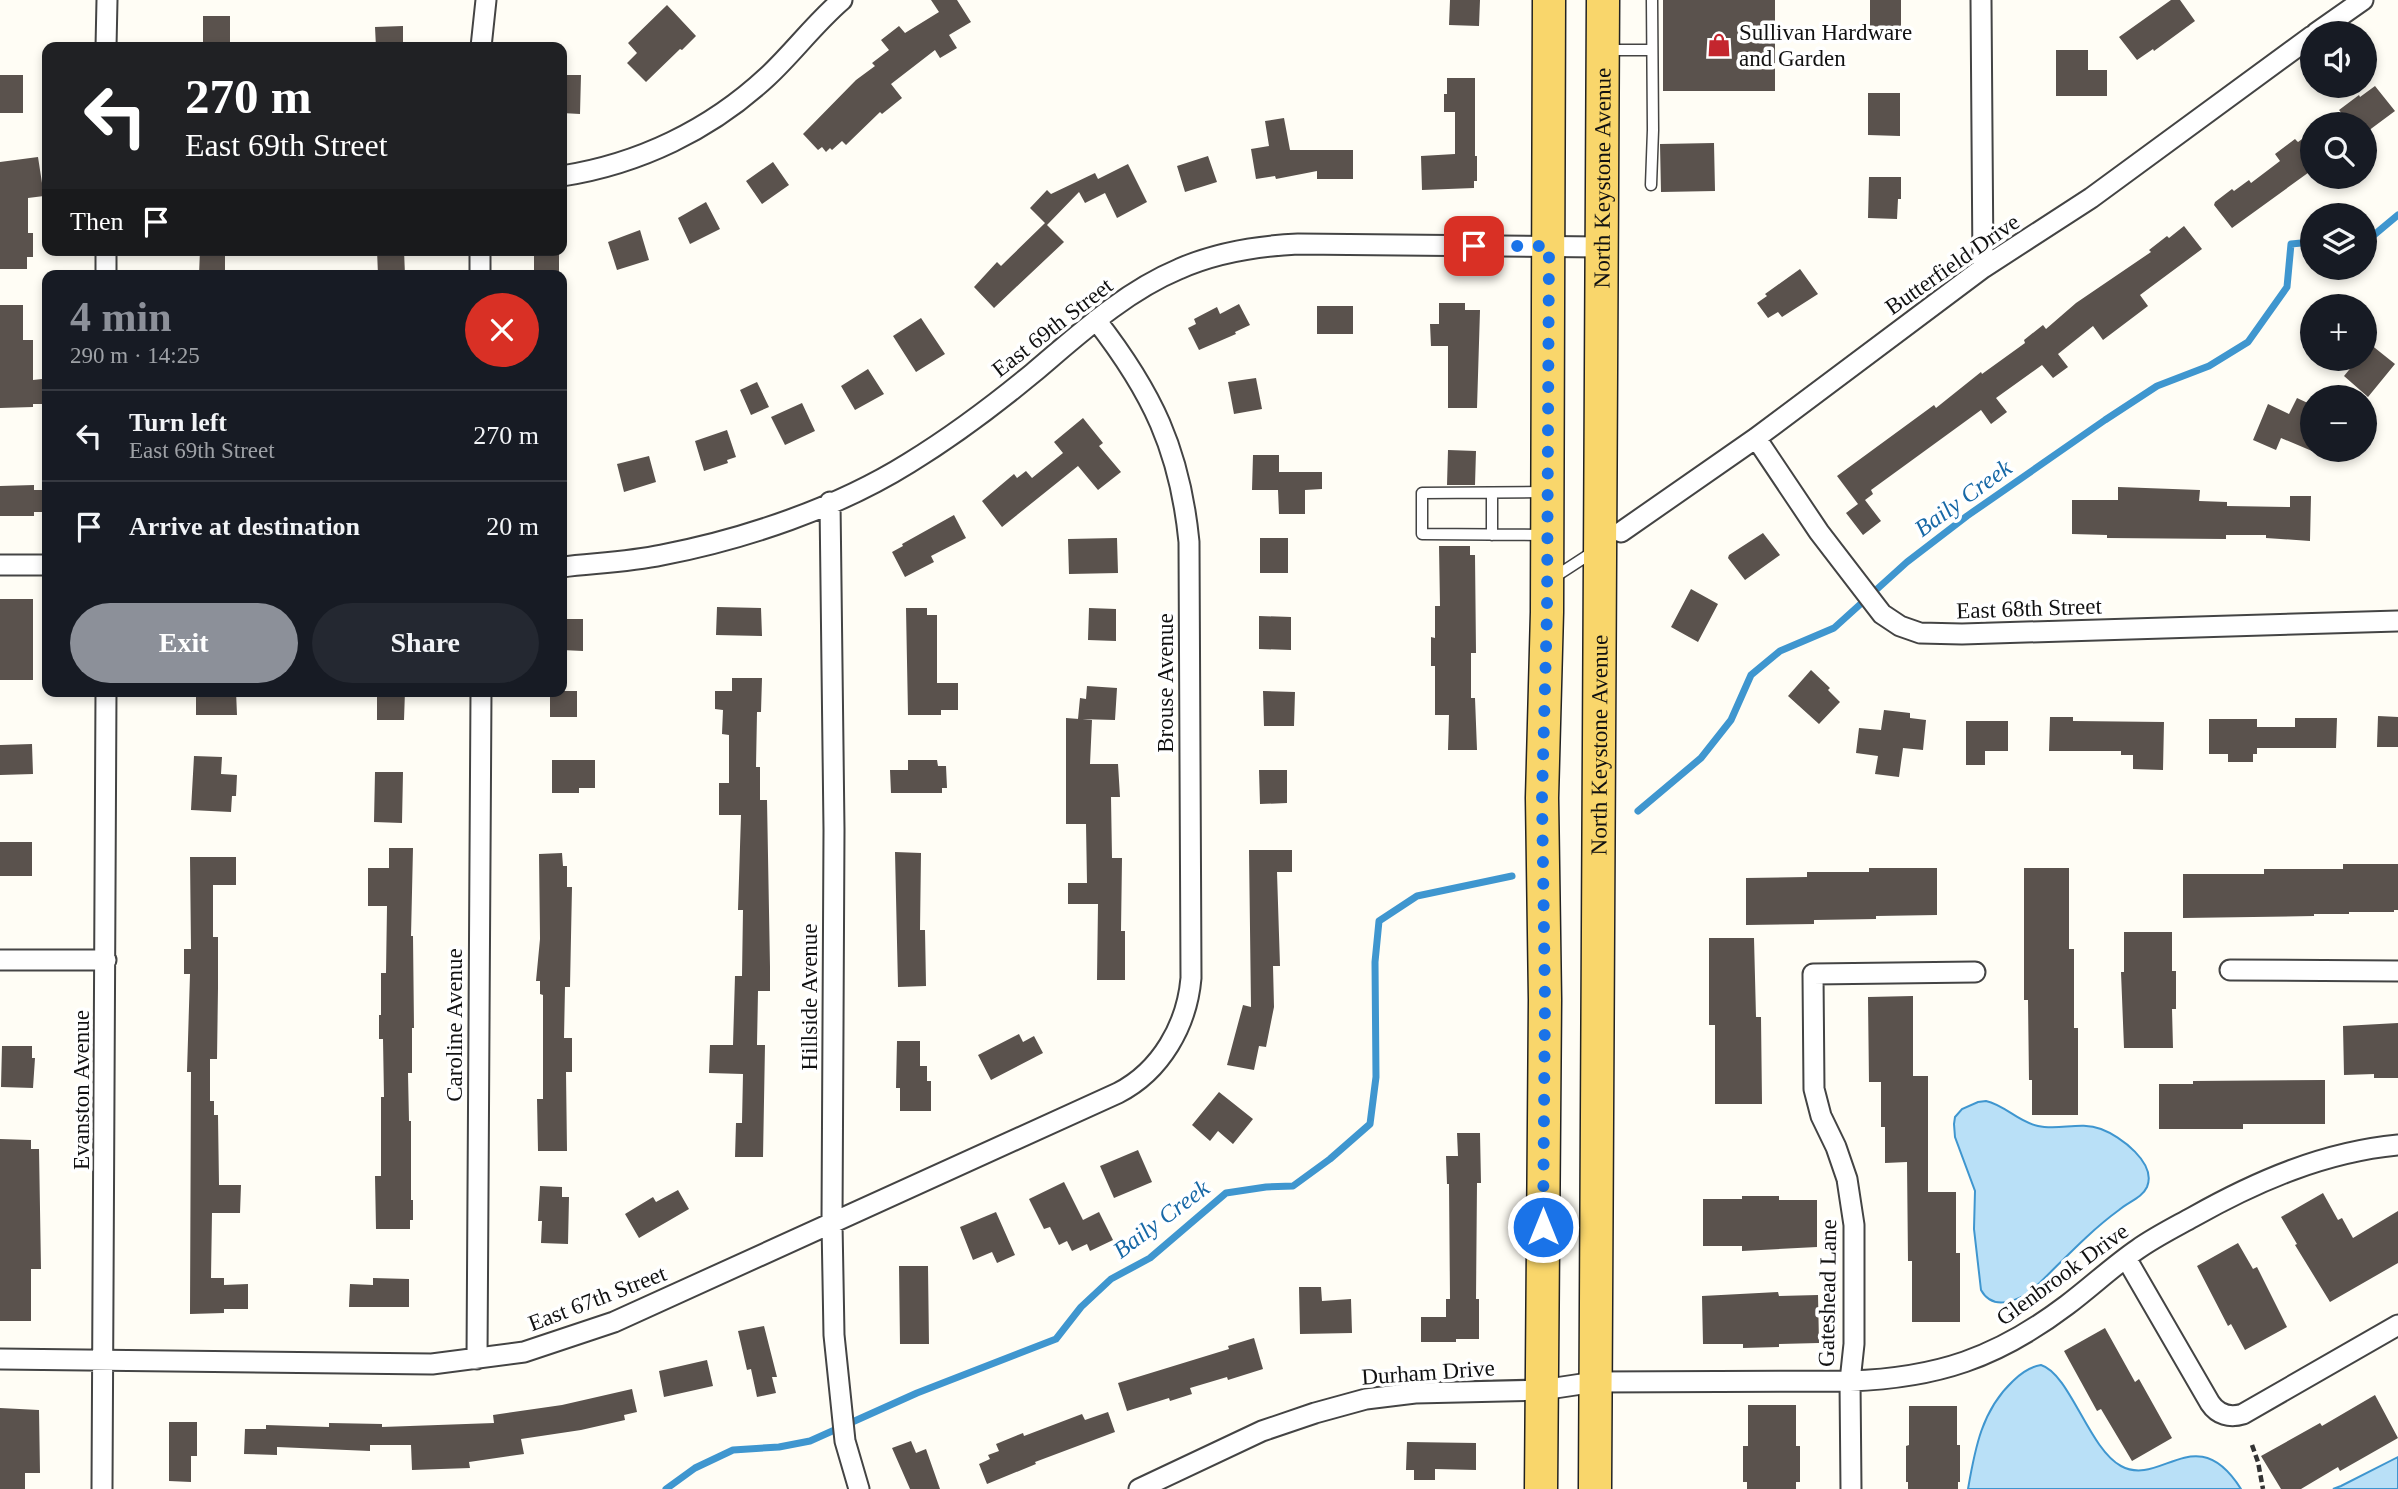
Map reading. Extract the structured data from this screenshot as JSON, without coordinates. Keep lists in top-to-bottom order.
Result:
{
  "streets": {
    "main road": ["North Keystone Avenue"],
    "street": [
      "Butterfield Drive",
      "East 69th Street",
      "East 68th Street",
      "Brouse Avenue",
      "Hillside Avenue",
      "Caroline Avenue",
      "Evanston Avenue",
      "Glenbrook Drive",
      "Gateshead Lane",
      "East 67th Street",
      "Durham Drive"
    ]
  },
  "crossings": [
    ["North Keystone Avenue", "Butterfield Drive"],
    ["North Keystone Avenue", "East 69th Street"],
    ["North Keystone Avenue", "Glenbrook Drive"],
    ["North Keystone Avenue", "Durham Drive"],
    ["Butterfield Drive", "East 68th Street"],
    ["East 69th Street", "Brouse Avenue"],
    ["East 69th Street", "Hillside Avenue"],
    ["Brouse Avenue", "East 67th Street"],
    ["Hillside Avenue", "East 67th Street"],
    ["Caroline Avenue", "East 67th Street"],
    ["Evanston Avenue", "East 67th Street"],
    ["Glenbrook Drive", "Gateshead Lane"],
    ["Glenbrook Drive", "Durham Drive"]
  ],
  "water": ["Baily Creek"],
  "places": {
    "shop": ["Sullivan Hardware and Garden"]
  },
  "page": {
    "map_buttons": ["+", "−"],
    "turn": ["270 m", "East 69th Street"],
    "then": "Then",
    "heading": ["4 min", "290 m · 14:25"],
    "list": [
      {
        "name": "Turn left",
        "note": "East 69th Street",
        "value": "270 m"
      },
      {
        "name": "Arrive at destination",
        "value": "20 m"
      }
    ],
    "buttons": ["Exit", "Share"]
  }
}
